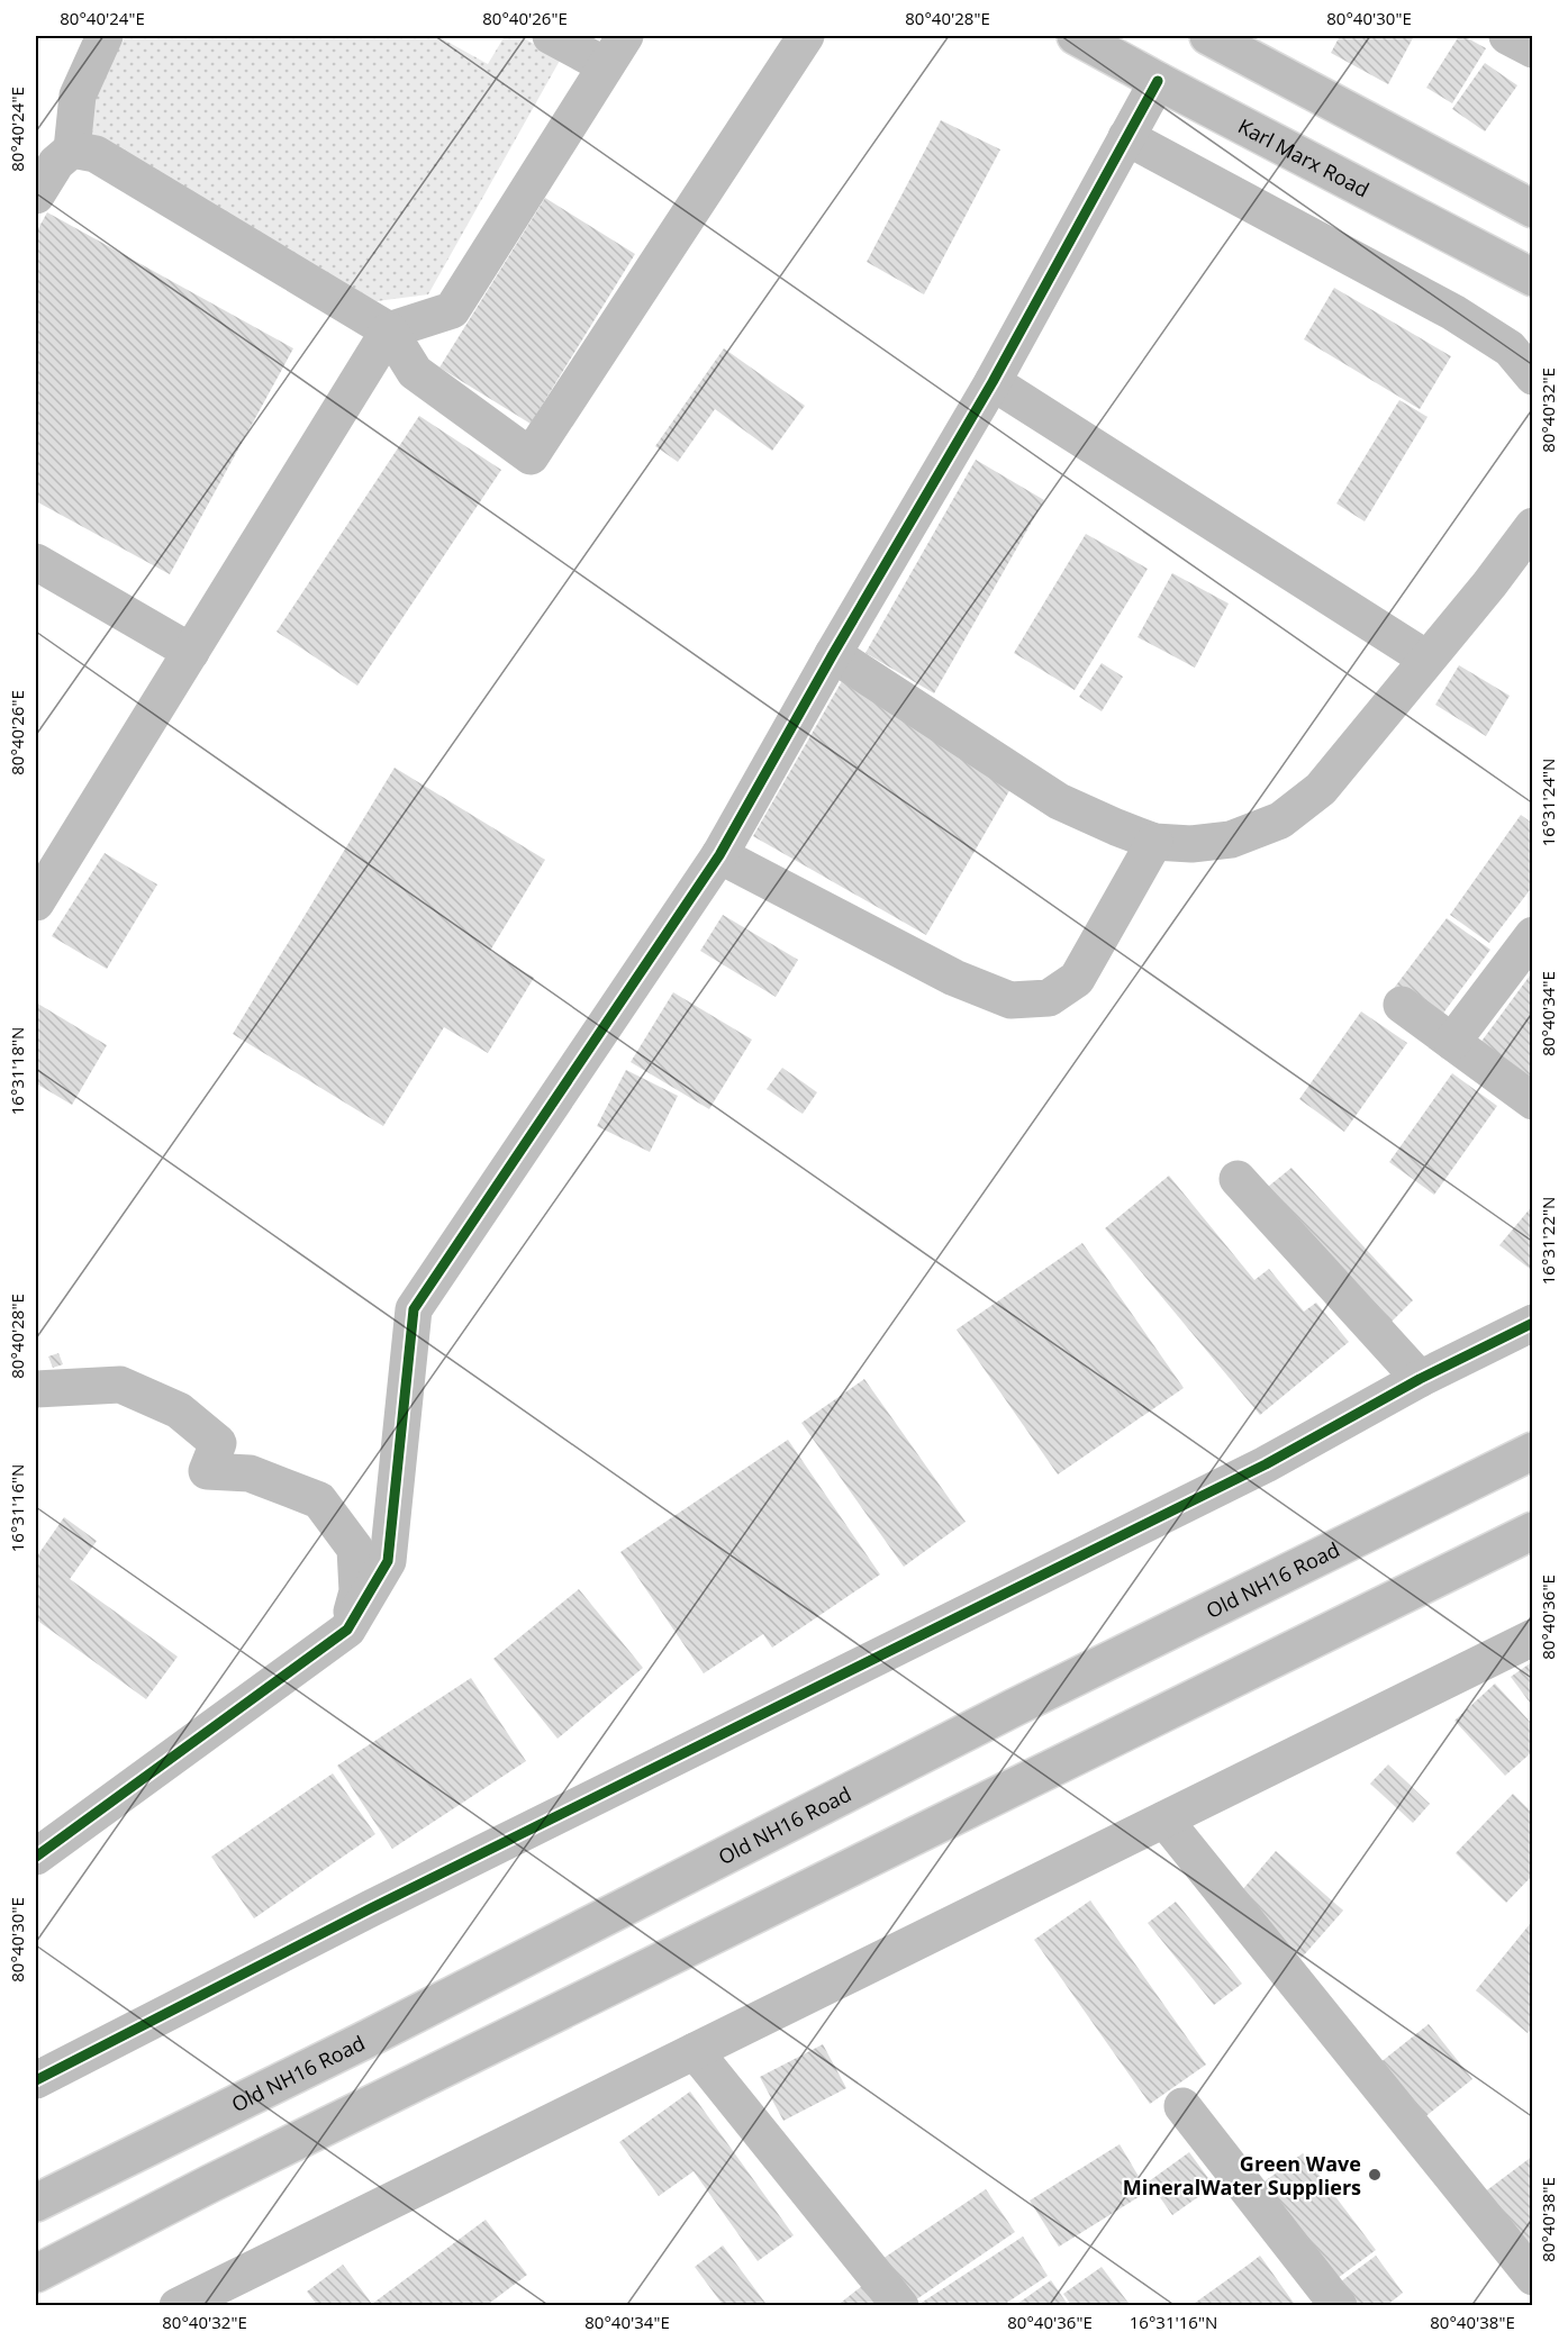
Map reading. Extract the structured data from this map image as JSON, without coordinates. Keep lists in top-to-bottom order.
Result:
{
  "streets": {
    "main road": ["Karl Marx Road", "Old NH16 Road"]
  },
  "places": ["Green Wave MineralWater Suppliers"],
  "coordinates": [
    "80°40'24\"E",
    "80°40'26\"E",
    "80°40'28\"E",
    "80°40'30\"E",
    "80°40'32\"E",
    "16°31'24\"N",
    "80°40'34\"E",
    "16°31'18\"N",
    "16°31'22\"N",
    "16°31'16\"N",
    "80°40'36\"E",
    "80°40'38\"E"
  ]
}
